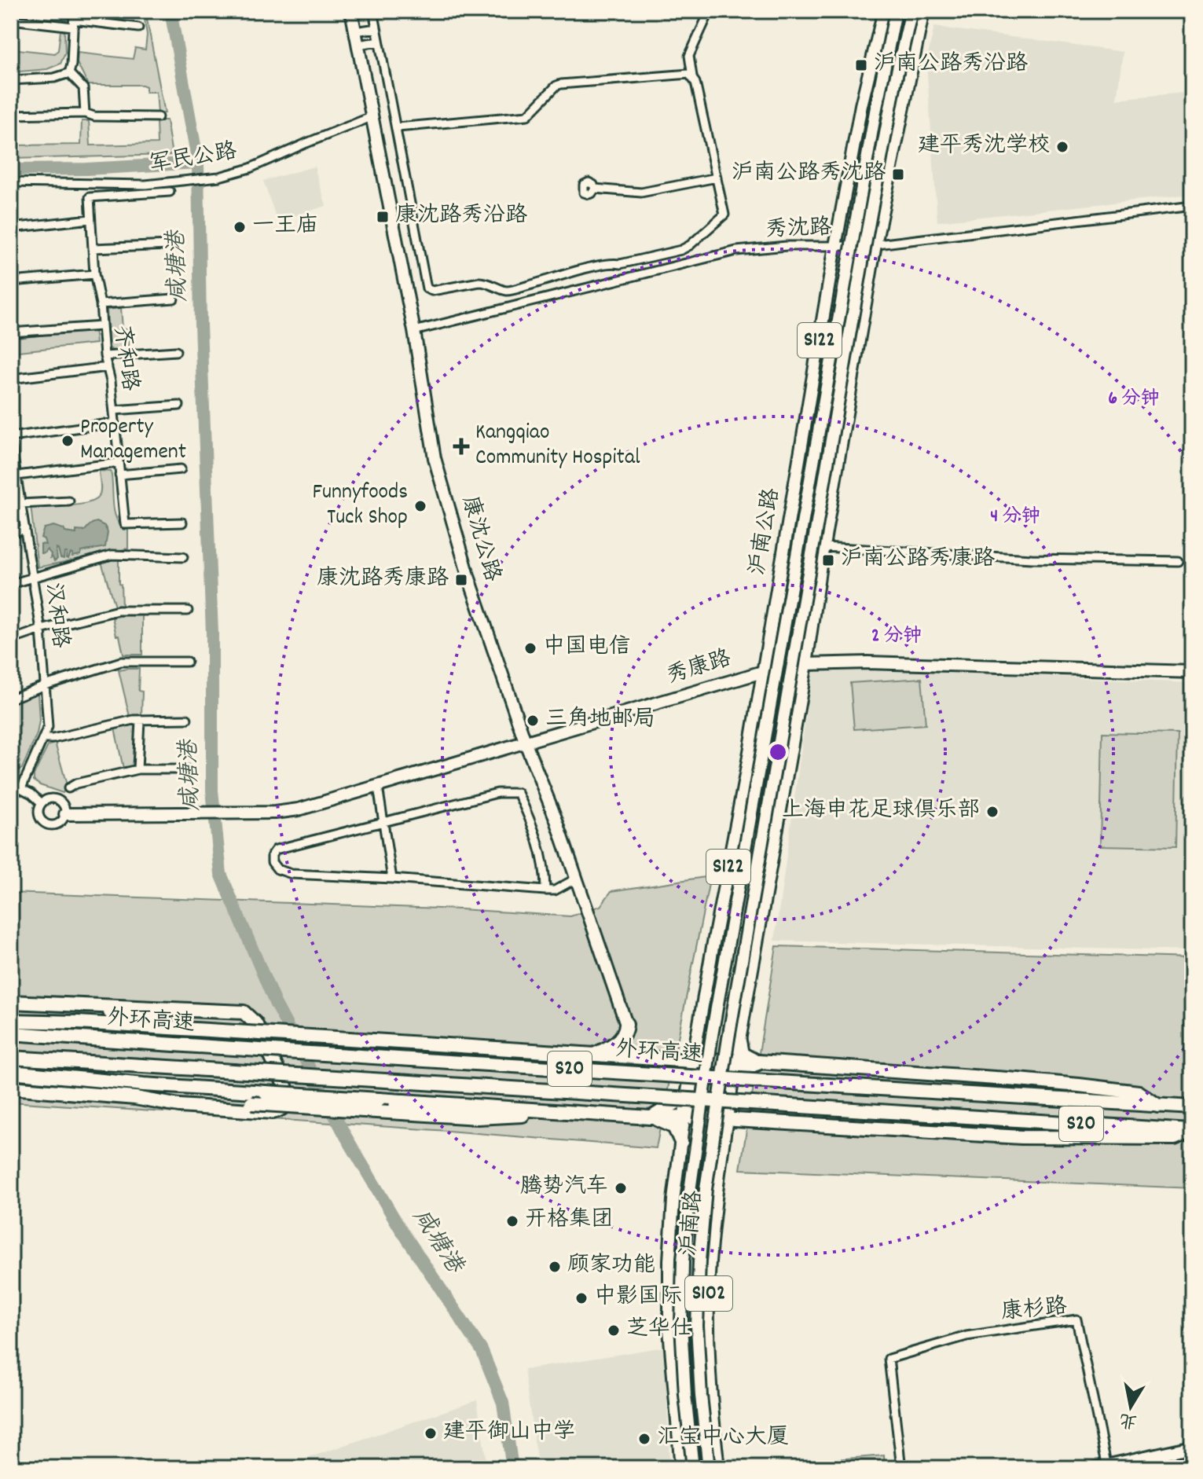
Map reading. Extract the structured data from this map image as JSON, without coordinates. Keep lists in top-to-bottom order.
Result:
{
  "streets": {
    "highway": ["外环高速", "S20"],
    "main road": [
      "S122",
      "沪南公路",
      "康沈公路",
      "秀康路",
      "沪南路",
      "S102"
    ],
    "street": [
      "军民公路",
      "秀沈路",
      "齐和路",
      "汉和路",
      "康杉路"
    ]
  },
  "crossings": [
    ["军民公路", "康沈公路"],
    ["秀沈路", "S122"],
    ["秀沈路", "沪南公路"],
    ["秀沈路", "康沈公路"],
    ["S122", "秀康路"],
    ["S122", "沪南路"],
    ["沪南公路", "秀康路"],
    ["沪南公路", "沪南路"],
    ["康沈公路", "秀康路"]
  ],
  "water": ["咸塘港"],
  "places": {
    "transit": [
      "沪南公路秀沿路",
      "沪南公路秀沈路",
      "康沈路秀沿路",
      "沪南公路秀康路",
      "康沈路秀康路"
    ],
    "other": [
      "建平秀沈学校",
      "一王庙",
      "Property Management",
      "Funnyfoods Tuck Shop",
      "中国电信",
      "三角地邮局",
      "上海申花足球俱乐部",
      "腾势汽车",
      "开格集团",
      "顾家功能",
      "中影国际",
      "芝华仕",
      "建平御山中学",
      "汇宝中心大厦"
    ],
    "health": ["Kangqiao Community Hospital"]
  },
  "north": "bottom",
  "rings": ["6 分钟", "4 分钟", "2 分钟"]
}
